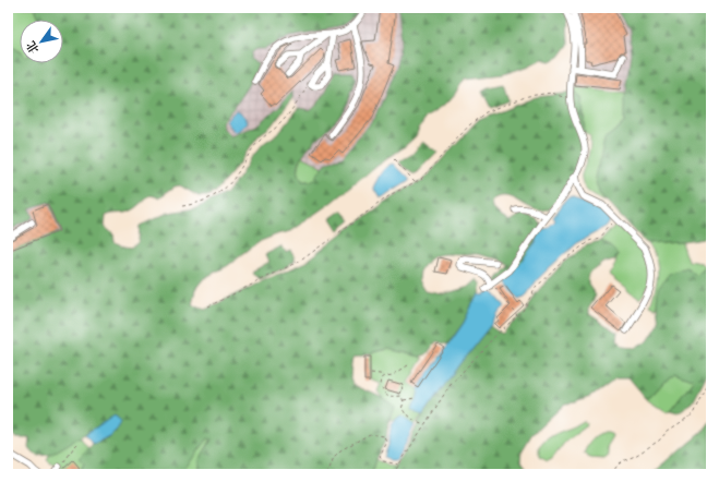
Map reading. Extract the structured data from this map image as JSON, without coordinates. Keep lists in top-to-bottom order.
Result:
{
  "north": "bottom left"
}
